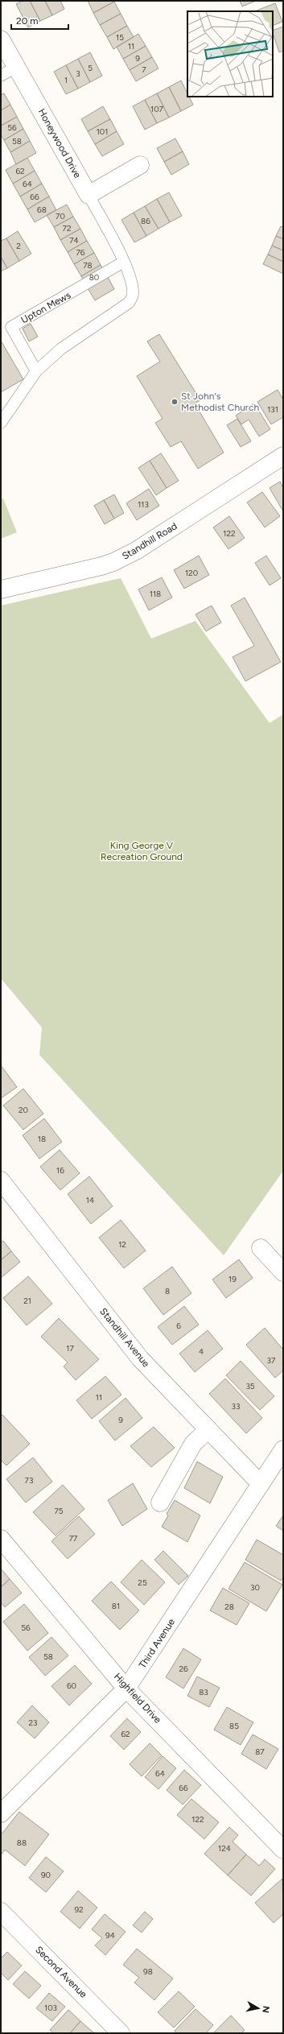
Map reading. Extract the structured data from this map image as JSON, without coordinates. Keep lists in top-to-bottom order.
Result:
{
  "streets": {
    "street": [
      "Honeywood Drive",
      "Standhill Road",
      "Standhill Avenue",
      "Third Avenue",
      "Highfield Drive",
      "Second Avenue"
    ],
    "lane": ["Upton Mews"]
  },
  "crossings": [
    ["Standhill Avenue", "Third Avenue"],
    ["Third Avenue", "Highfield Drive"]
  ],
  "parks": ["King George V Recreation Ground"],
  "places": ["St John's Methodist Church"],
  "house_numbers": [
    "15",
    "11",
    "9",
    "5",
    "7",
    "3",
    "1",
    "107",
    "56",
    "101",
    "58",
    "62",
    "64",
    "66",
    "68",
    "70",
    "86",
    "72",
    "74",
    "2",
    "76",
    "78",
    "80",
    "131",
    "113",
    "122",
    "120",
    "118",
    "20",
    "18",
    "16",
    "14",
    "12",
    "19",
    "8",
    "21",
    "6",
    "17",
    "4",
    "37",
    "35",
    "11",
    "33",
    "9",
    "73",
    "75",
    "77",
    "25",
    "30",
    "81",
    "28",
    "56",
    "58",
    "26",
    "60",
    "83",
    "23",
    "85",
    "62",
    "87",
    "64",
    "66",
    "122",
    "88",
    "124",
    "90",
    "92",
    "94",
    "98",
    "103"
  ],
  "scale_bar": "20 m",
  "north": "right"
}
